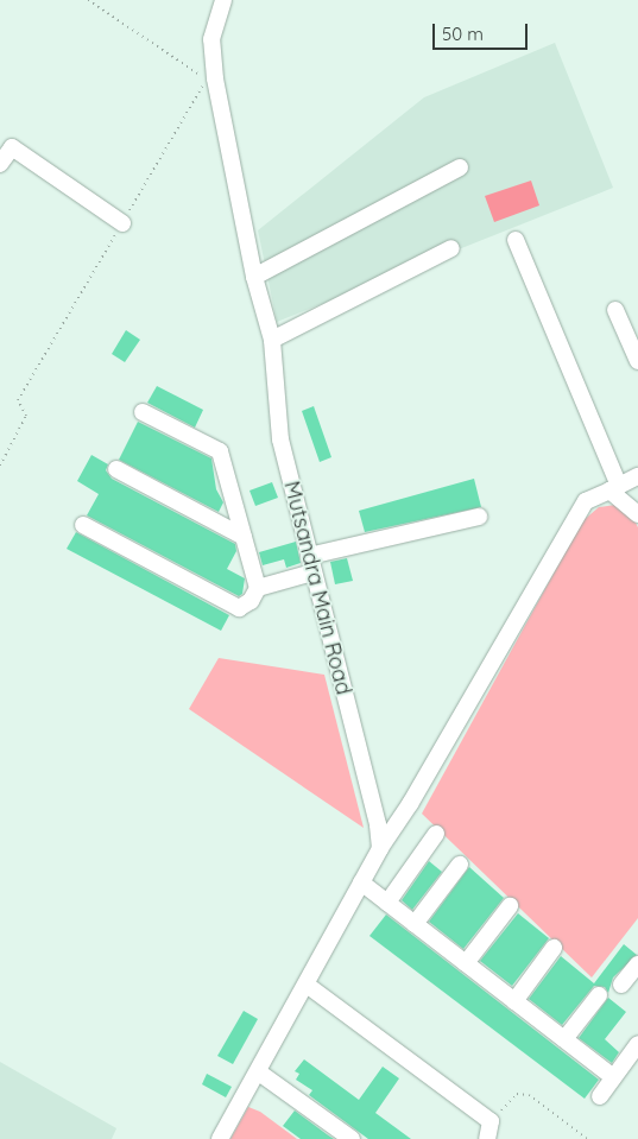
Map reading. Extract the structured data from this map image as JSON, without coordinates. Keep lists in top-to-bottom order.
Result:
{
  "streets": {
    "street": ["Mutsandra Main Road"]
  },
  "scale_bar": "50 m"
}
